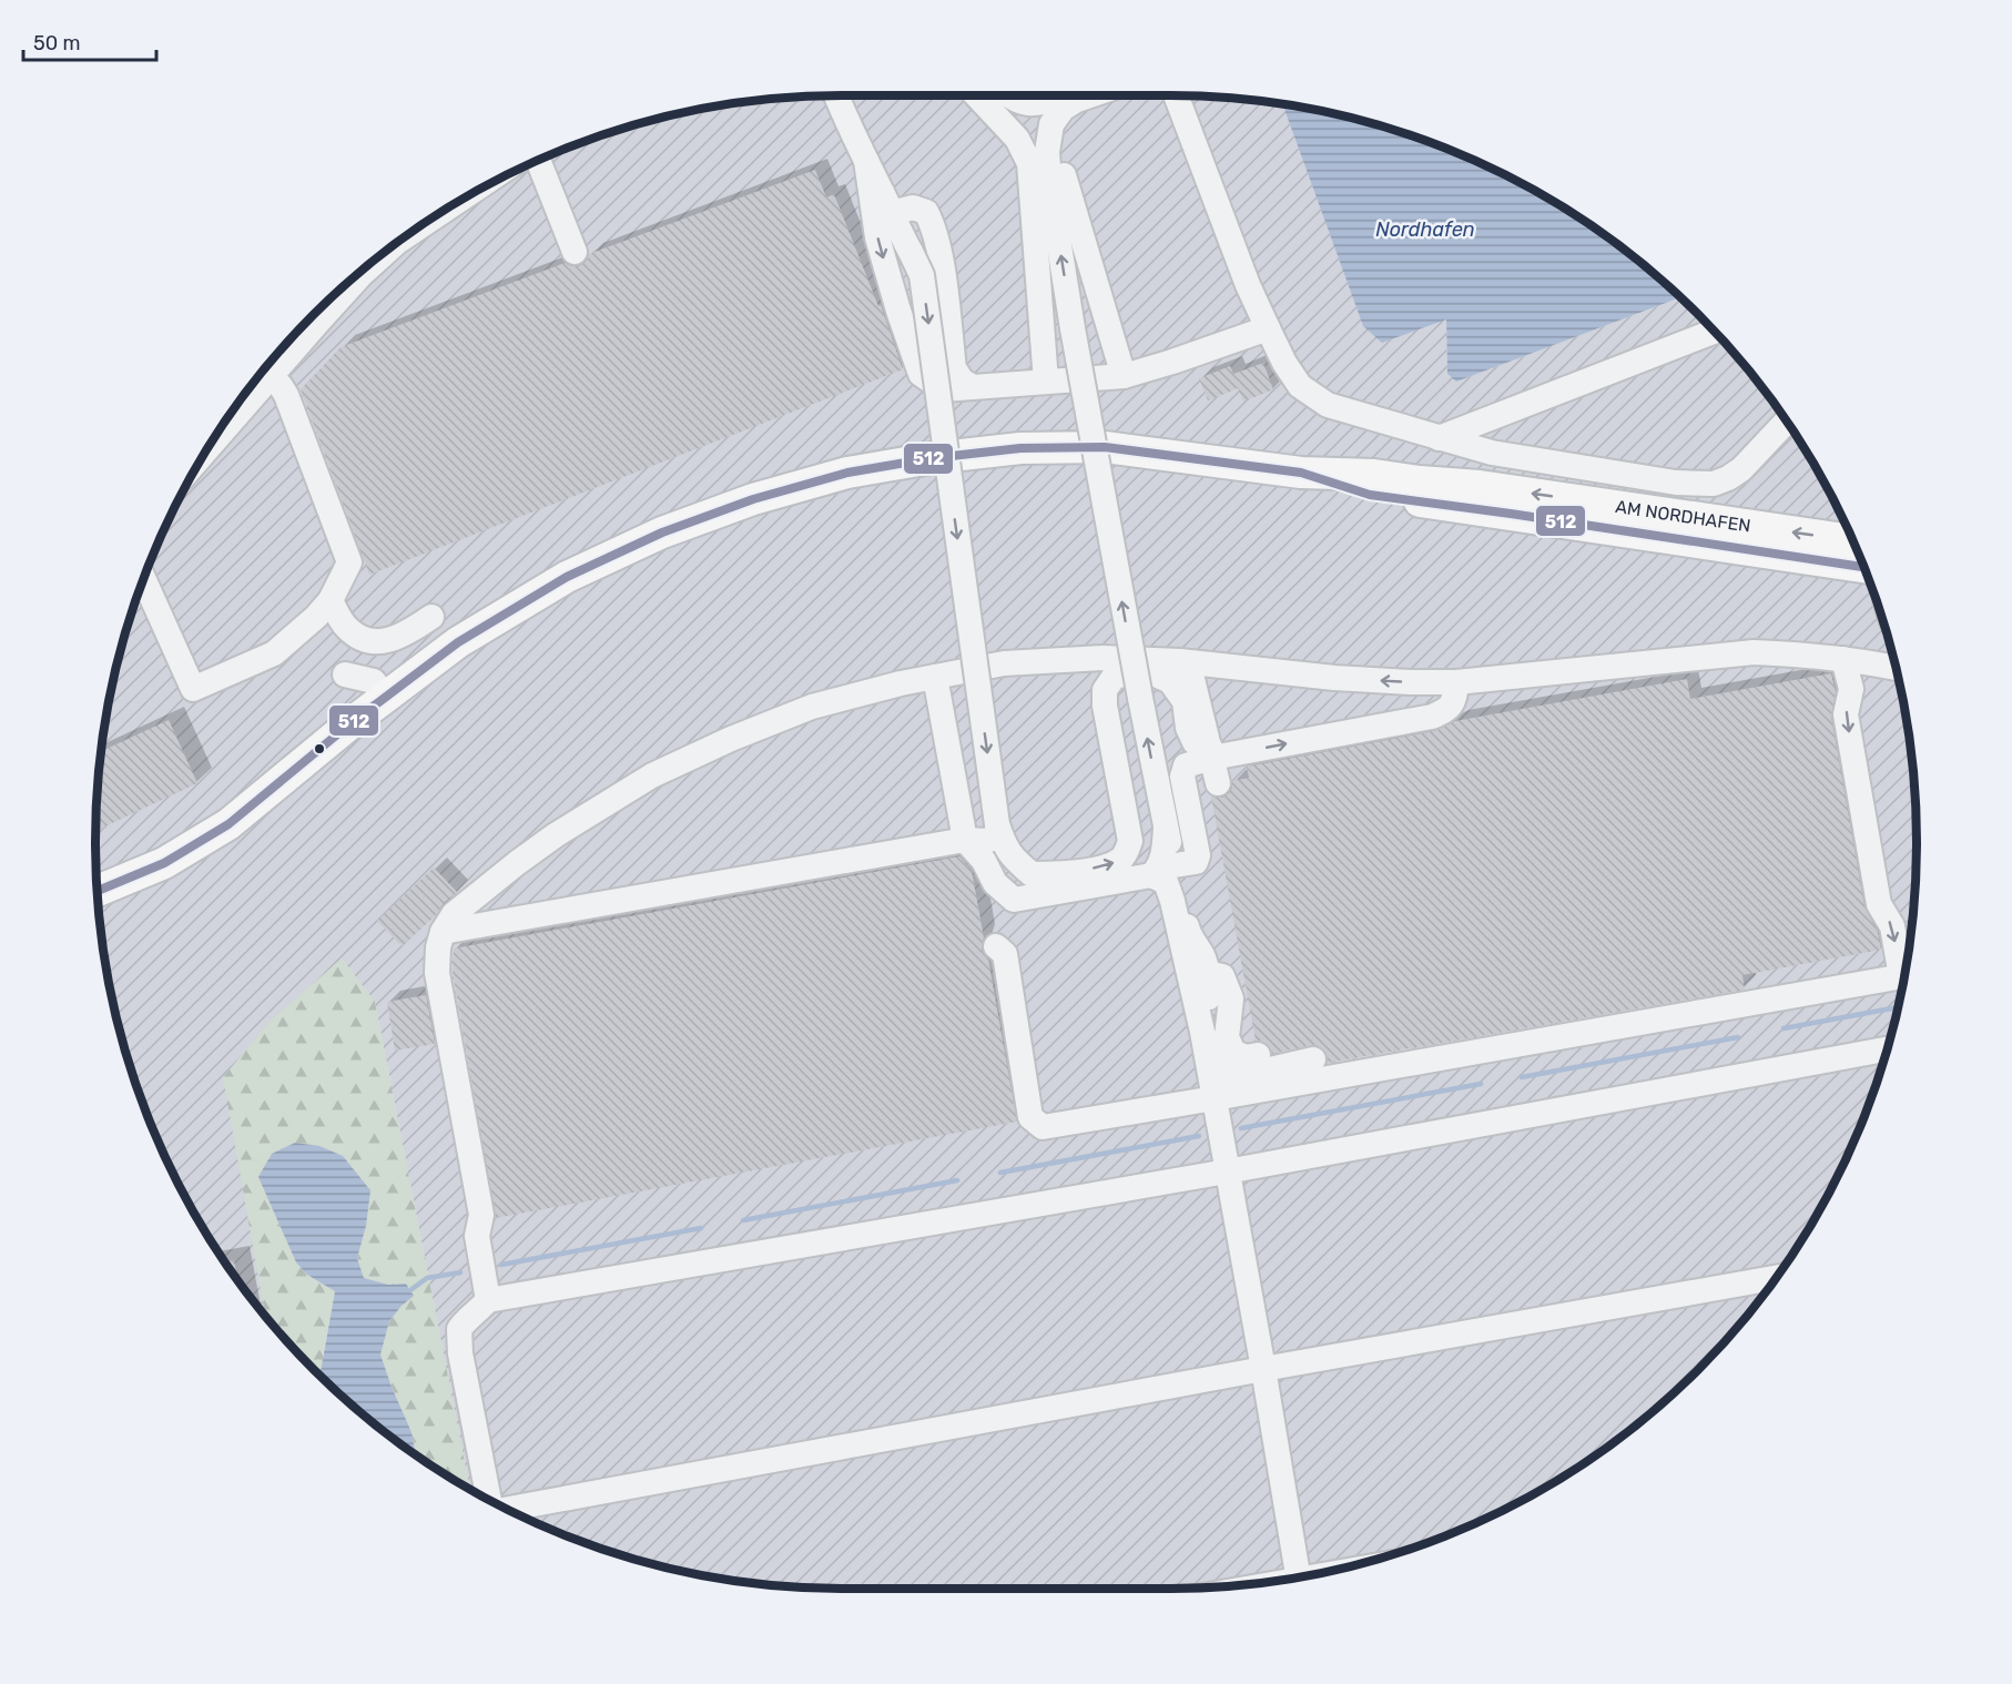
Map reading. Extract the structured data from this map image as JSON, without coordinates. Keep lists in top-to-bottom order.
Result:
{
  "streets": {
    "main road": ["AM NORDHAFEN"]
  },
  "water": ["Nordhafen"],
  "lines": ["transit line 512"],
  "scale_bar": "50 m"
}
